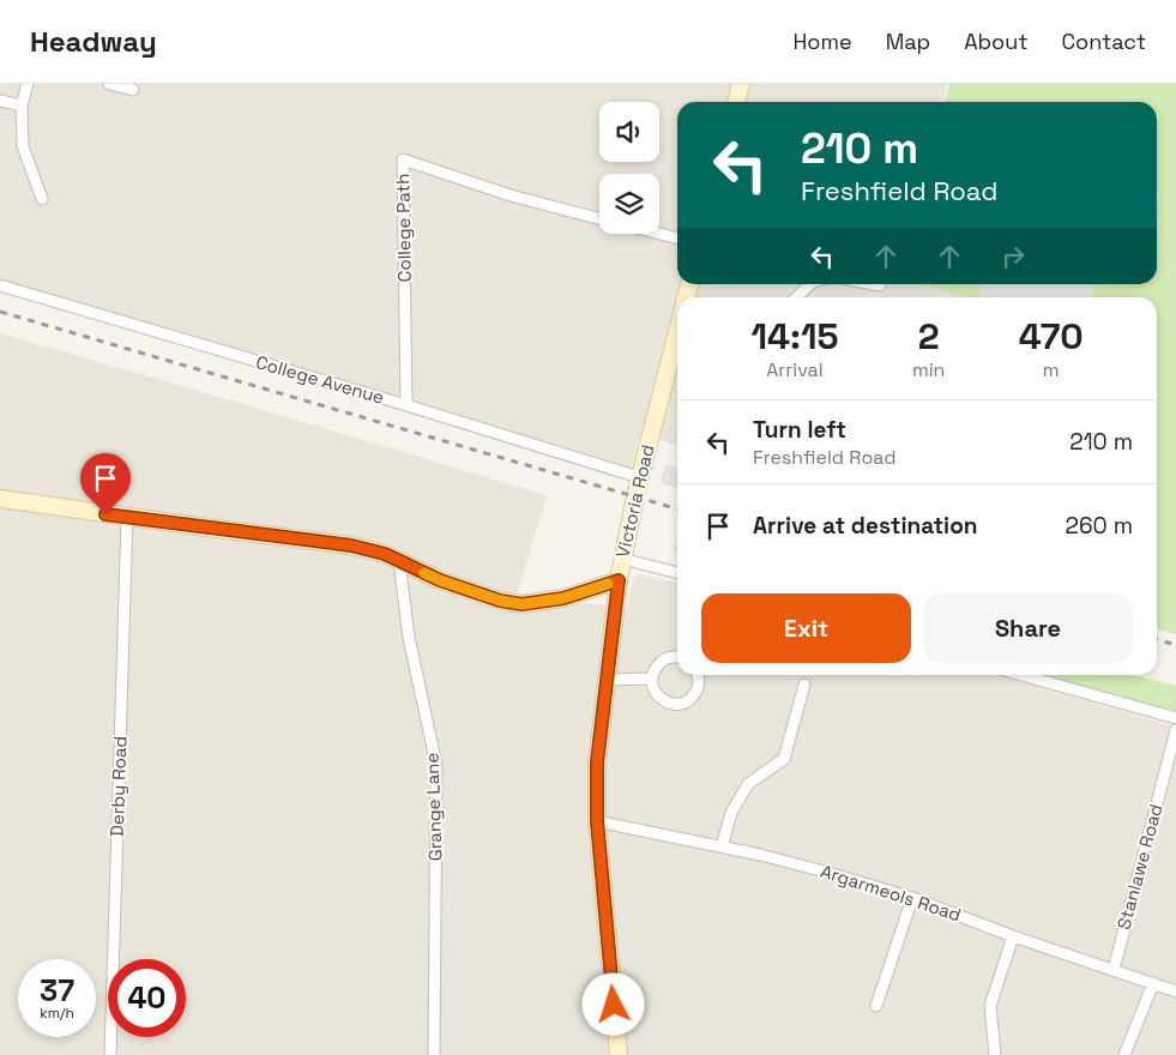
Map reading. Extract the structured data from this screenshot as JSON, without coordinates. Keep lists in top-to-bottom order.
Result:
{
  "streets": {
    "street": [
      "College Path",
      "College Avenue",
      "Victoria Road",
      "Derby Road",
      "Grange Lane",
      "Stanlawe Road",
      "Argarmeols Road"
    ]
  },
  "crossings": [
    ["College Path", "College Avenue"],
    ["College Avenue", "Victoria Road"],
    ["Victoria Road", "Argarmeols Road"],
    ["Stanlawe Road", "Argarmeols Road"]
  ],
  "page": {
    "header": "Headway",
    "nav": [
      "Home",
      "Map",
      "About",
      "Contact"
    ],
    "turn": ["210 m", "Freshfield Road"],
    "eta": [
      "14:15",
      "Arrival",
      "2",
      "min",
      "470",
      "m"
    ],
    "list": [
      {
        "name": "Turn left",
        "note": "Freshfield Road",
        "value": "210 m"
      },
      {
        "name": "Arrive at destination",
        "value": "260 m"
      }
    ],
    "buttons": ["Exit", "Share"],
    "speed": "37 km/h",
    "limit": "40"
  }
}
